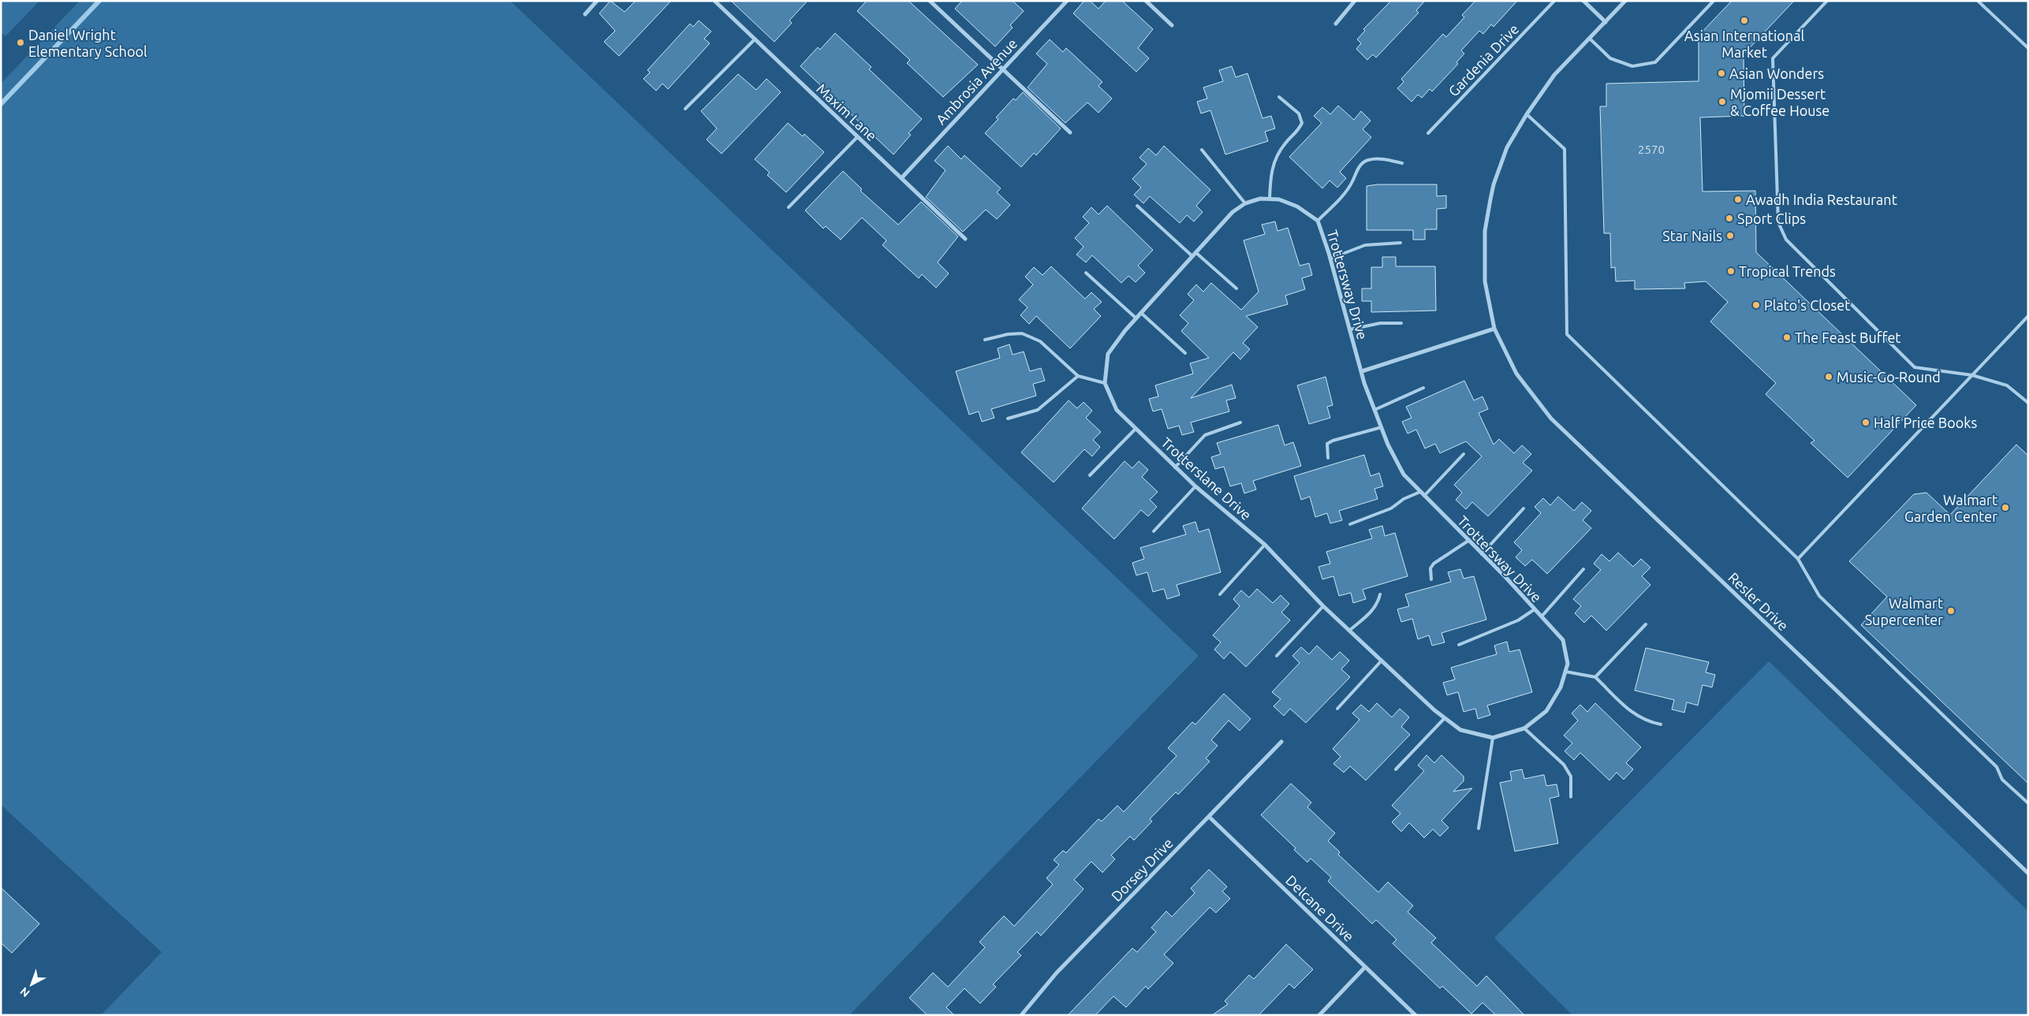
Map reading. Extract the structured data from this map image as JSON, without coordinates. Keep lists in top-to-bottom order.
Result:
{
  "streets": {
    "street": [
      "Ambrosia Avenue",
      "Maxim Lane",
      "Trottersway Drive",
      "Trotterslane Drive",
      "Resler Drive",
      "Dorsey Drive",
      "Delcane Drive"
    ],
    "lane": ["Gardenia Drive"]
  },
  "crossings": [
    ["Ambrosia Avenue", "Maxim Lane"],
    ["Trottersway Drive", "Trotterslane Drive"],
    ["Dorsey Drive", "Delcane Drive"]
  ],
  "places": [
    "Asian International Market",
    "Daniel Wright Elementary School",
    "Asian Wonders",
    "Mjomii Dessert & Coffee House",
    "Awadh India Restaurant",
    "Sport Clips",
    "Star Nails",
    "Tropical Trends",
    "Plato's Closet",
    "The Feast Buffet",
    "Music-Go-Round",
    "Half Price Books",
    "Walmart Garden Center",
    "Walmart Supercenter"
  ],
  "house_numbers": ["2570"],
  "north": "bottom left"
}
